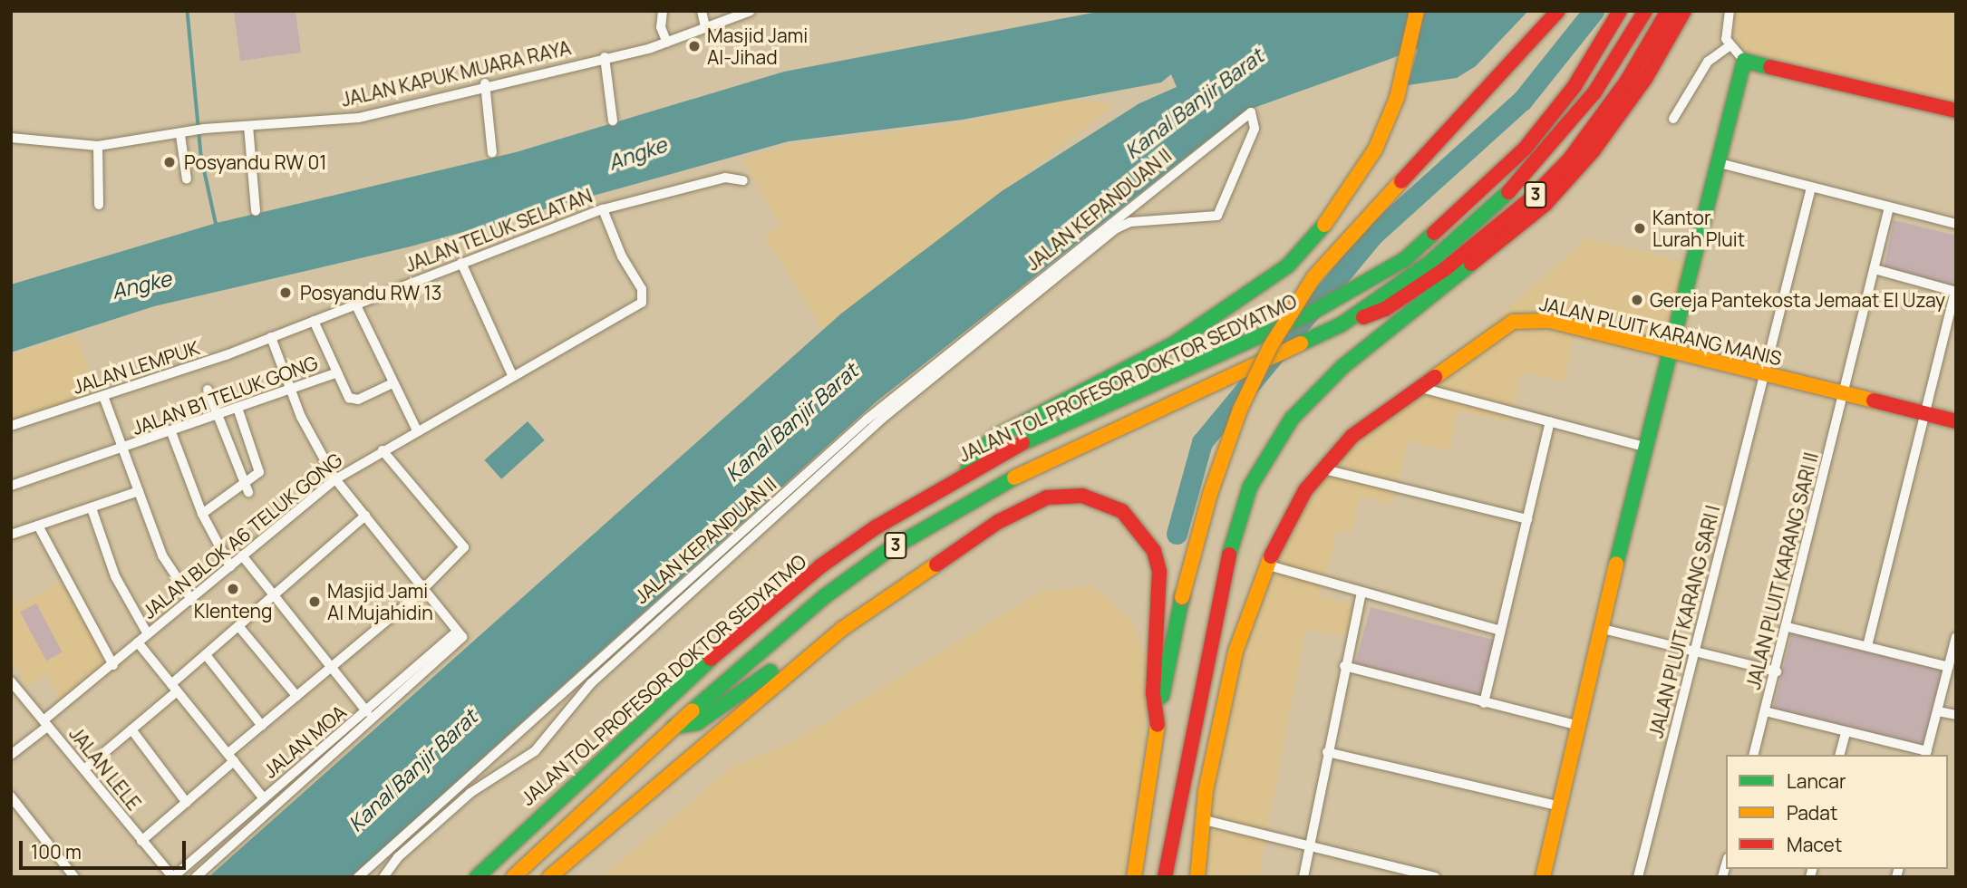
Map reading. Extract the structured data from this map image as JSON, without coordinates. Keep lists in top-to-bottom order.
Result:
{
  "streets": {
    "main road": ["3", "JALAN PLUIT KARANG MANIS", "JALAN TOL PROFESOR DOKTOR SEDYATMO"],
    "street": [
      "JALAN KAPUK MUARA RAYA",
      "JALAN KEPANDUAN II",
      "JALAN TELUK SELATAN",
      "JALAN LEMPUK",
      "JALAN B1 TELUK GONG",
      "JALAN BLOK A6 TELUK GONG",
      "JALAN PLUIT KARANG SARI II",
      "JALAN PLUIT KARANG SARI I",
      "JALAN MOA",
      "JALAN LELE"
    ]
  },
  "crossings": [
    ["JALAN TELUK SELATAN", "JALAN LEMPUK"],
    ["JALAN TELUK SELATAN", "JALAN BLOK A6 TELUK GONG"],
    ["JALAN PLUIT KARANG MANIS", "JALAN PLUIT KARANG SARI II"],
    ["JALAN PLUIT KARANG MANIS", "JALAN PLUIT KARANG SARI I"],
    ["JALAN BLOK A6 TELUK GONG", "JALAN LELE"],
    ["JALAN MOA", "JALAN LELE"]
  ],
  "water": ["Kanal Banjir Barat", "Angke"],
  "places": [
    "Masjid Jami Al-Jihad",
    "Posyandu RW 01",
    "Kantor Lurah Pluit",
    "Posyandu RW 13",
    "Gereja Pantekosta Jemaat El Uzay",
    "Klenteng",
    "Masjid Jami Al Mujahidin"
  ],
  "legend": ["Lancar", "Padat", "Macet"],
  "scale_bar": "100 m"
}
